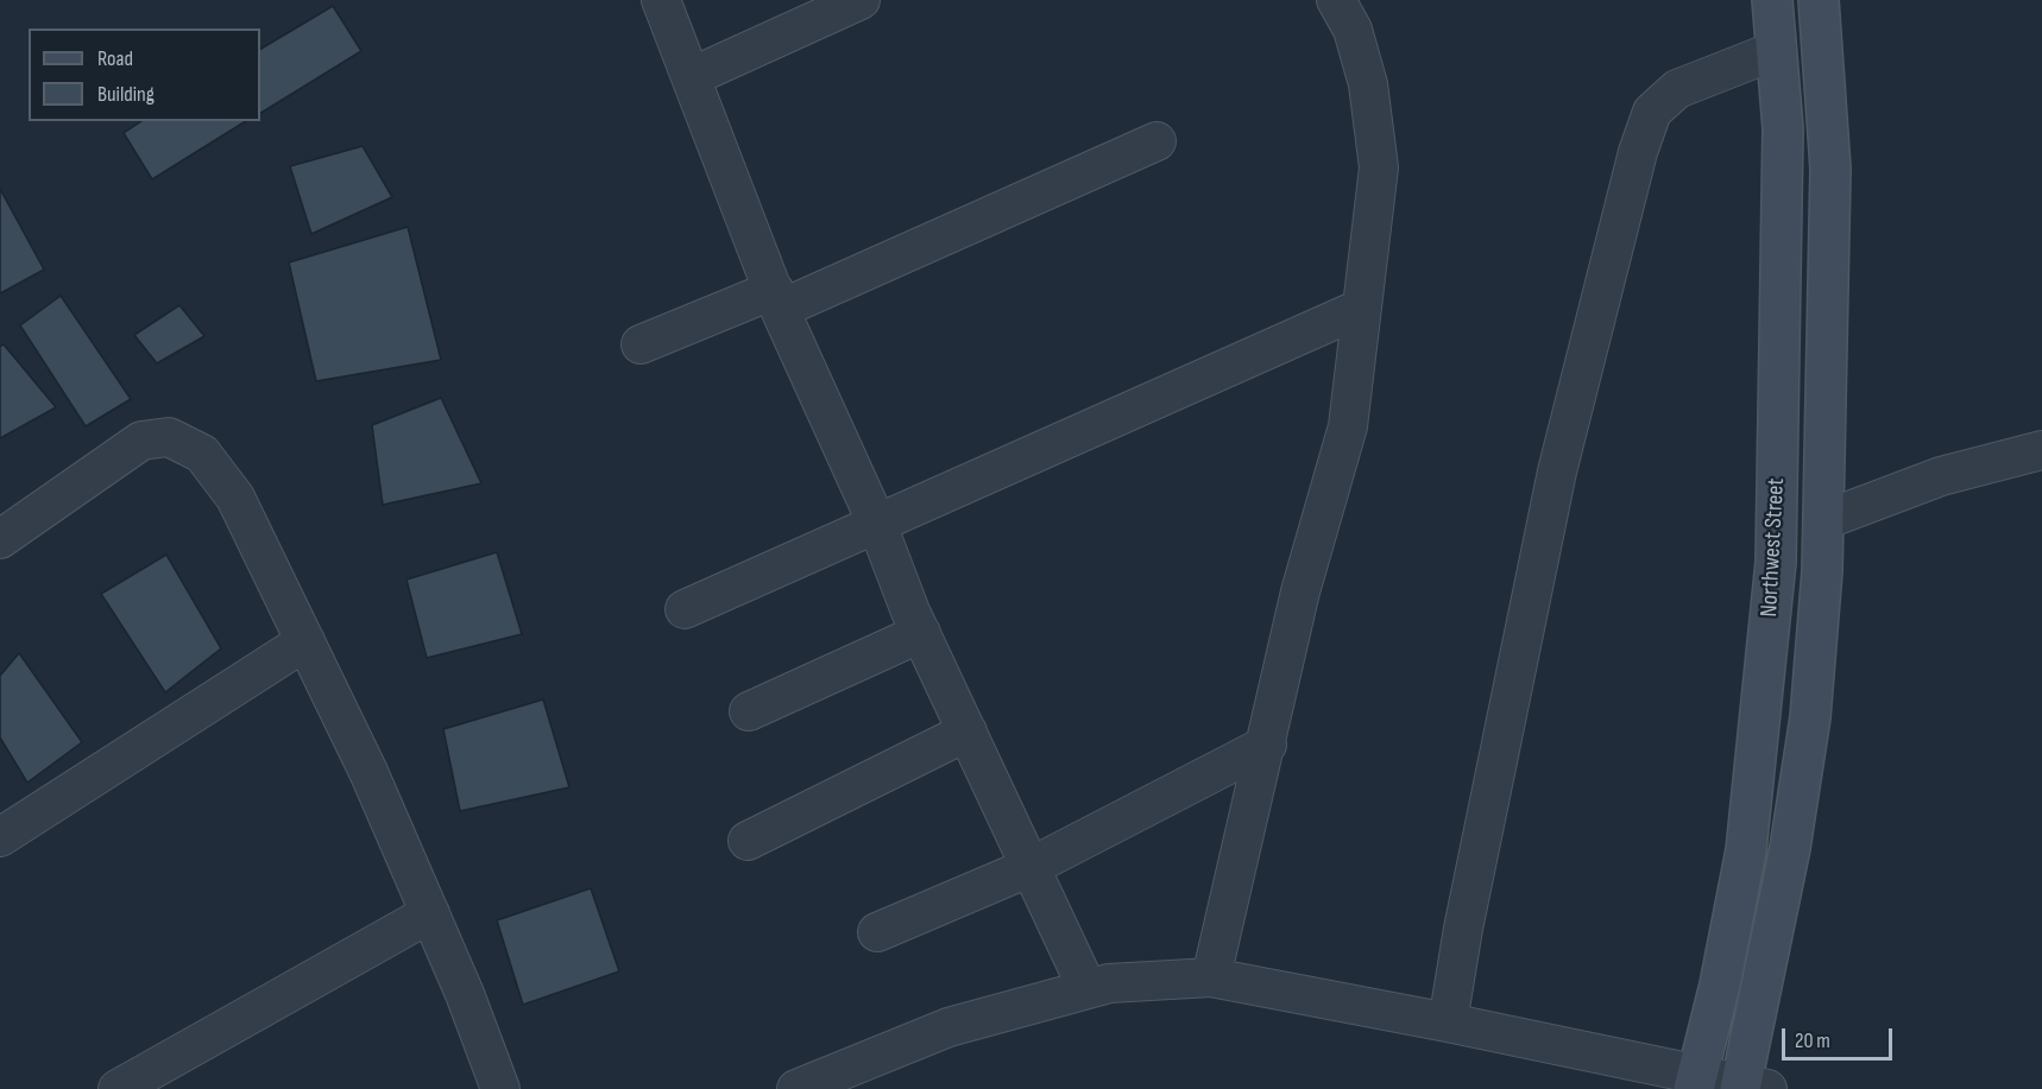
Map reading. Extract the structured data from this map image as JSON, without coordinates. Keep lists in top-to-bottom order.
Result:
{
  "streets": {
    "main road": ["Northwest Street"]
  },
  "legend": ["Road", "Building"],
  "scale_bar": "20 m"
}
